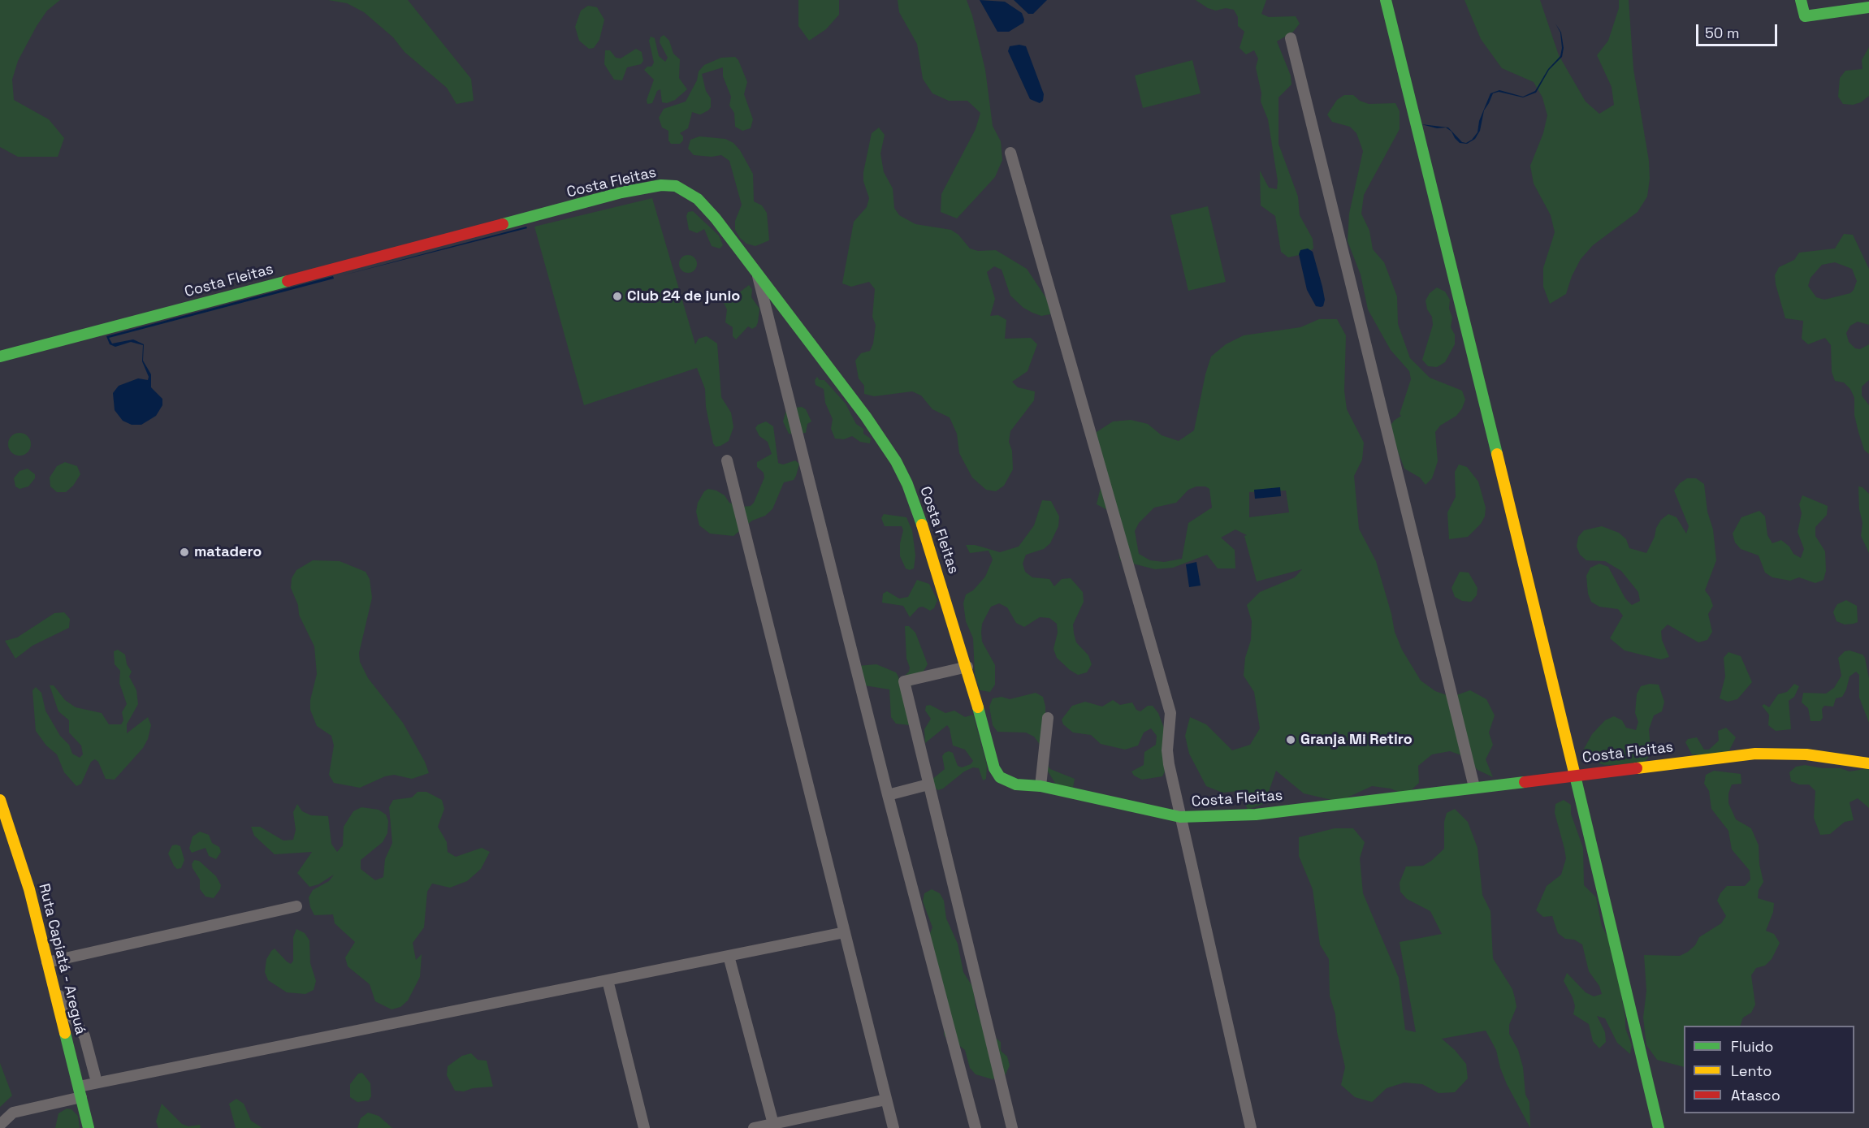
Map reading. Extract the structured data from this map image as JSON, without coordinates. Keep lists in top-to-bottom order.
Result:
{
  "streets": {
    "main road": ["Costa Fleitas", "Ruta Capiatá - Areguá"]
  },
  "places": ["Club 24 de junio", "matadero", "Granja Mi Retiro"],
  "legend": ["Fluido", "Lento", "Atasco"],
  "scale_bar": "50 m"
}
